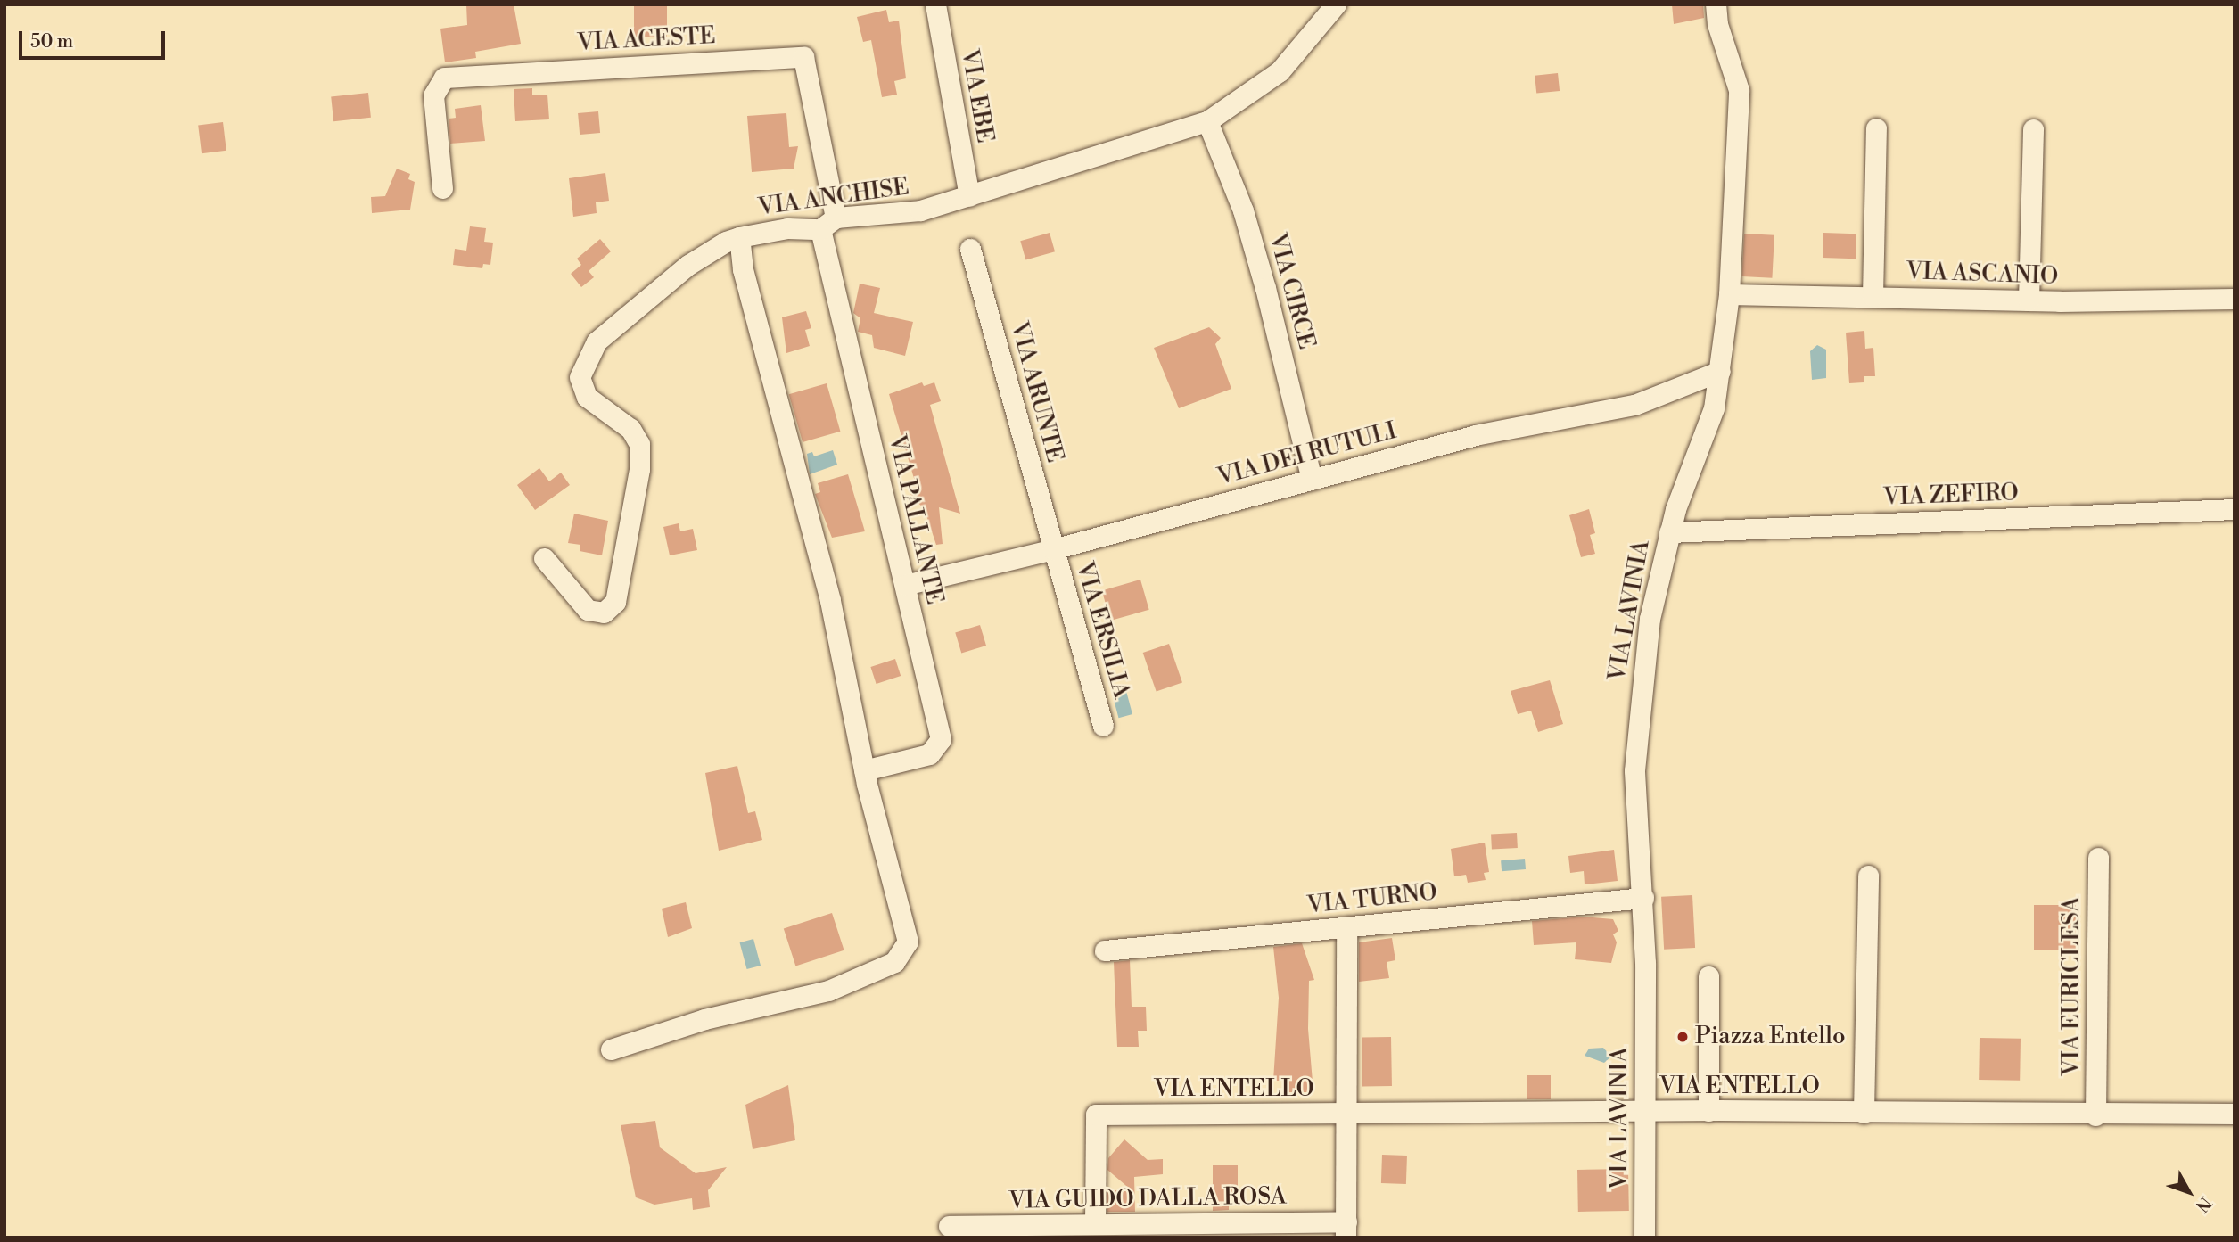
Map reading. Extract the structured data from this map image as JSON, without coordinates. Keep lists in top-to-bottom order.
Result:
{
  "streets": {
    "street": [
      "VIA ACESTE",
      "VIA EBE",
      "VIA ANCHISE",
      "VIA ASCANIO",
      "VIA CIRCE",
      "VIA ARUNTE",
      "VIA DEI RUTULI",
      "VIA ZEFIRO",
      "VIA PALLANTE",
      "VIA LAVINIA",
      "VIA ERSILIA",
      "VIA TURNO",
      "VIA EURICLESA",
      "VIA ENTELLO",
      "VIA GUIDO DALLA ROSA"
    ]
  },
  "crossings": [
    ["VIA ACESTE", "VIA ANCHISE"],
    ["VIA ACESTE", "VIA PALLANTE"],
    ["VIA EBE", "VIA ANCHISE"],
    ["VIA ANCHISE", "VIA CIRCE"],
    ["VIA ANCHISE", "VIA PALLANTE"],
    ["VIA ASCANIO", "VIA LAVINIA"],
    ["VIA CIRCE", "VIA DEI RUTULI"],
    ["VIA ARUNTE", "VIA DEI RUTULI"],
    ["VIA ARUNTE", "VIA ERSILIA"],
    ["VIA DEI RUTULI", "VIA PALLANTE"],
    ["VIA DEI RUTULI", "VIA LAVINIA"],
    ["VIA DEI RUTULI", "VIA ERSILIA"],
    ["VIA ZEFIRO", "VIA LAVINIA"],
    ["VIA LAVINIA", "VIA TURNO"],
    ["VIA LAVINIA", "VIA ENTELLO"],
    ["VIA EURICLESA", "VIA ENTELLO"],
    ["VIA ENTELLO", "VIA GUIDO DALLA ROSA"]
  ],
  "places": ["Piazza Entello"],
  "scale_bar": "50 m",
  "north": "bottom right"
}
